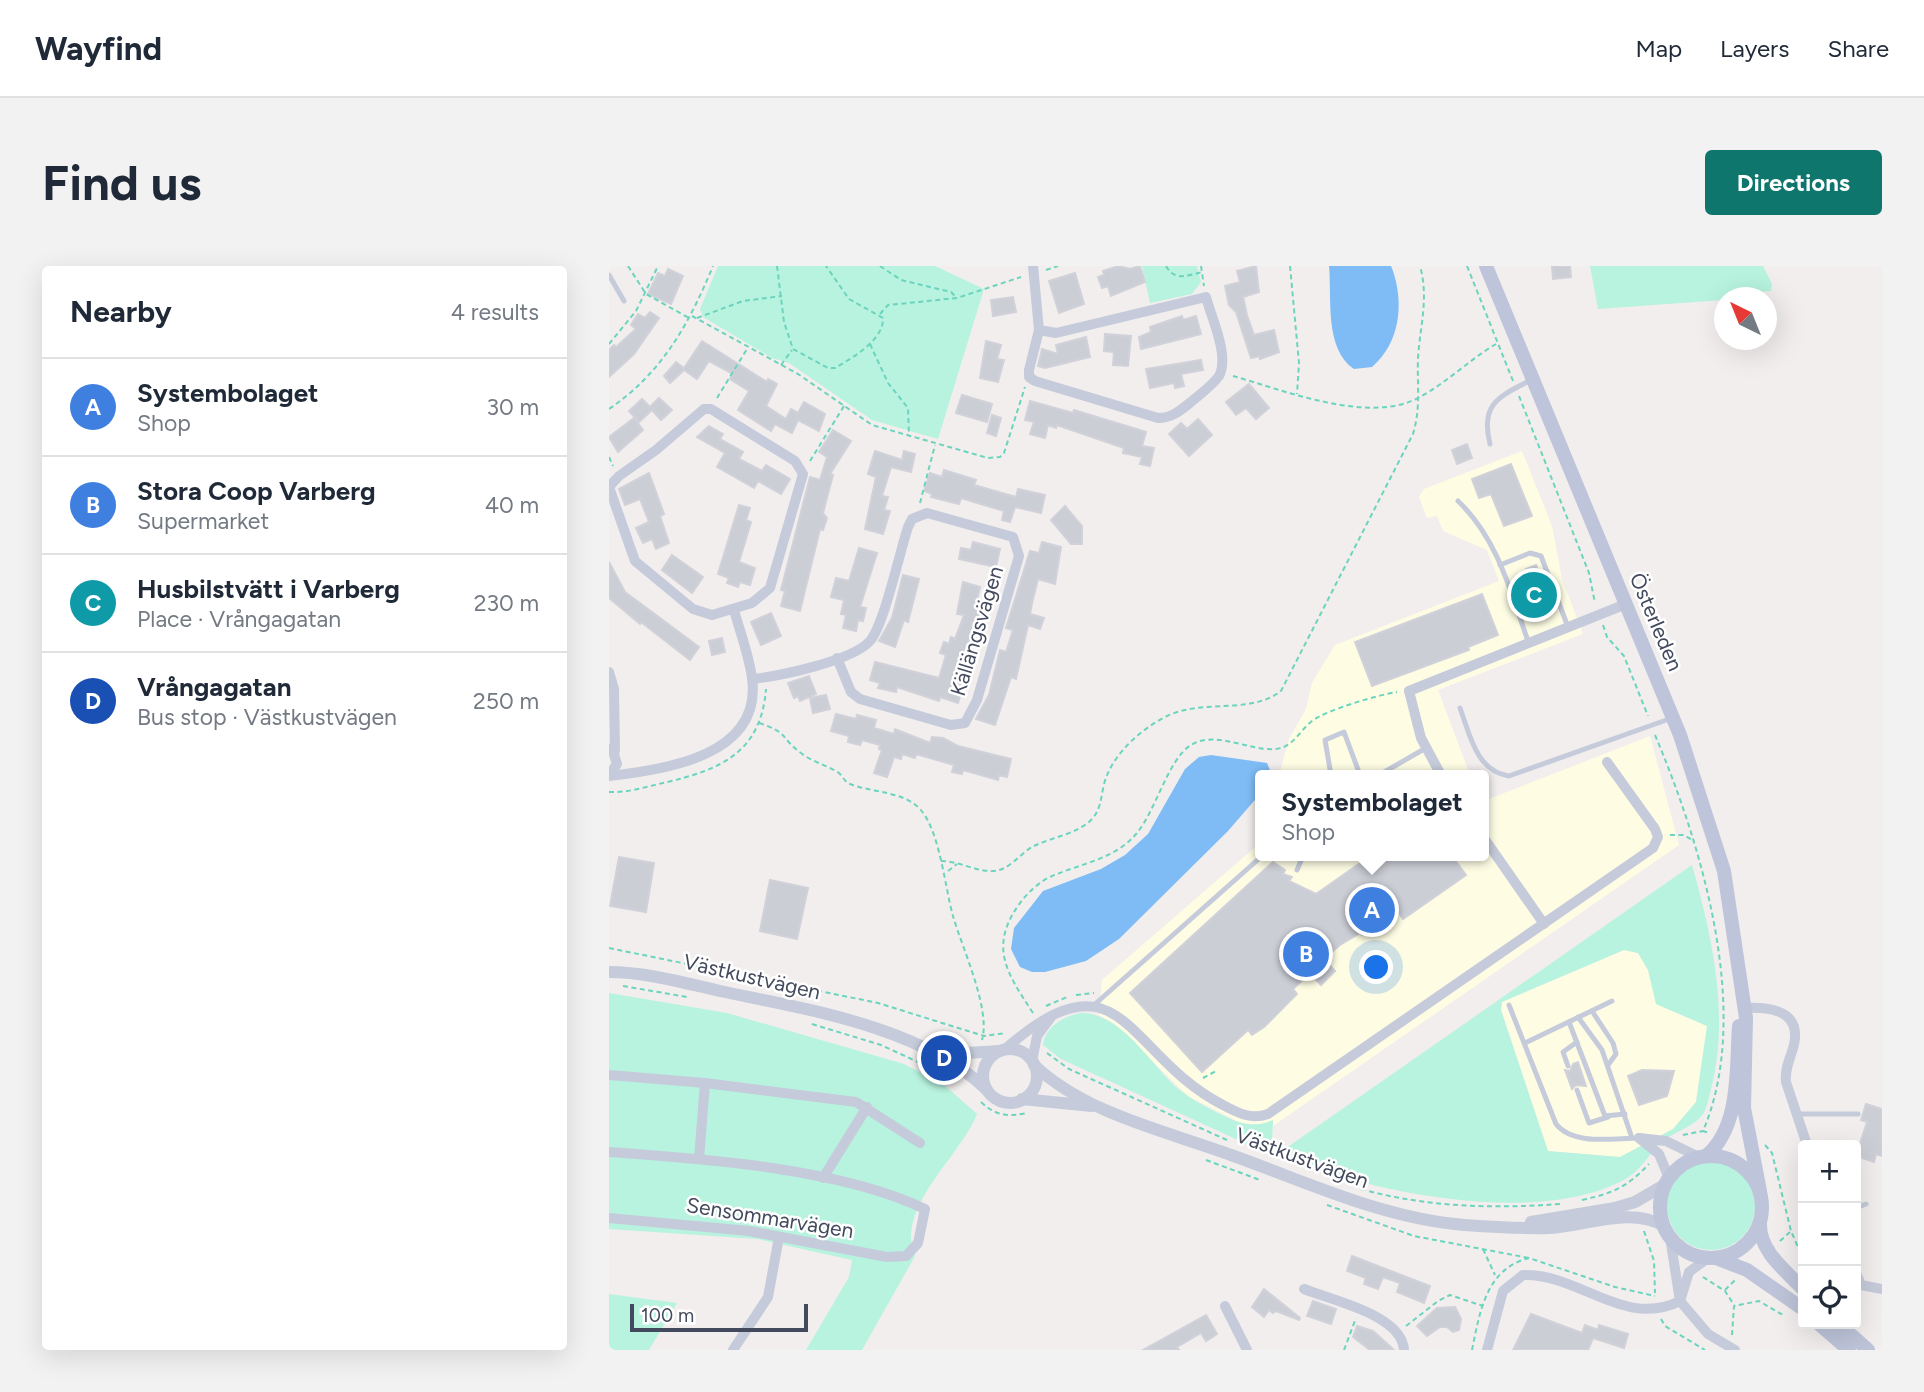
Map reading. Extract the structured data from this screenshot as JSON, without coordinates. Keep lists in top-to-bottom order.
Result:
{
  "streets": {
    "main road": ["Österleden"],
    "street": ["Källängsvägen", "Västkustvägen", "Sensommarvägen"]
  },
  "crossings": [
    ["Österleden", "Västkustvägen"]
  ],
  "scale_bar": "100 m",
  "north": "top left",
  "page": {
    "header": "Wayfind",
    "nav": ["Map", "Layers", "Share"],
    "buttons": "Directions",
    "title": "Find us",
    "heading": ["Nearby", "4 results"],
    "list": [
      {
        "mark": "A",
        "name": "Systembolaget",
        "note": "Shop",
        "value": "30 m"
      },
      {
        "mark": "B",
        "name": "Stora Coop Varberg",
        "note": "Supermarket",
        "value": "40 m"
      },
      {
        "mark": "C",
        "name": "Husbilstvätt i Varberg",
        "note": "Place · Vrångagatan",
        "value": "230 m"
      },
      {
        "mark": "D",
        "name": "Vrångagatan",
        "note": "Bus stop · Västkustvägen",
        "value": "250 m"
      }
    ],
    "pins": [
      "C",
      "A",
      "B",
      "D"
    ],
    "popup": ["Systembolaget", "Shop"],
    "map_buttons": ["+", "−"],
    "scale": "100 m"
  }
}
